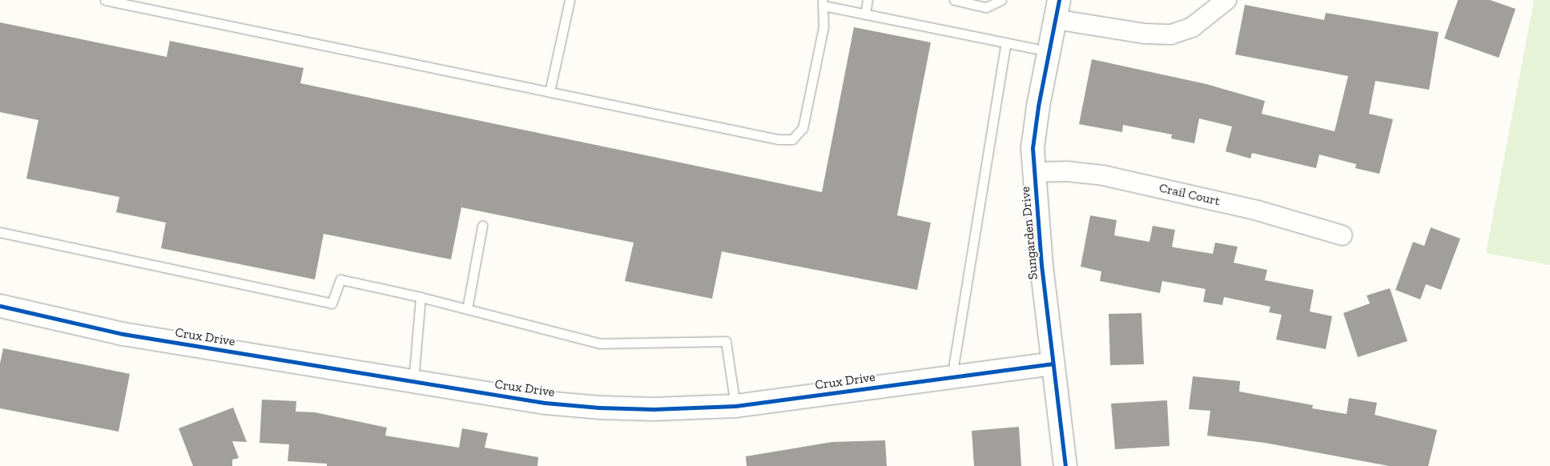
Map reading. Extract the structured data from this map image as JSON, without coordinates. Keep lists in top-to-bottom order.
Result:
{
  "streets": {
    "street": ["Crail Court", "Sungarden Drive", "Crux Drive"]
  },
  "crossings": [
    ["Crail Court", "Sungarden Drive"],
    ["Sungarden Drive", "Crux Drive"]
  ]
}
